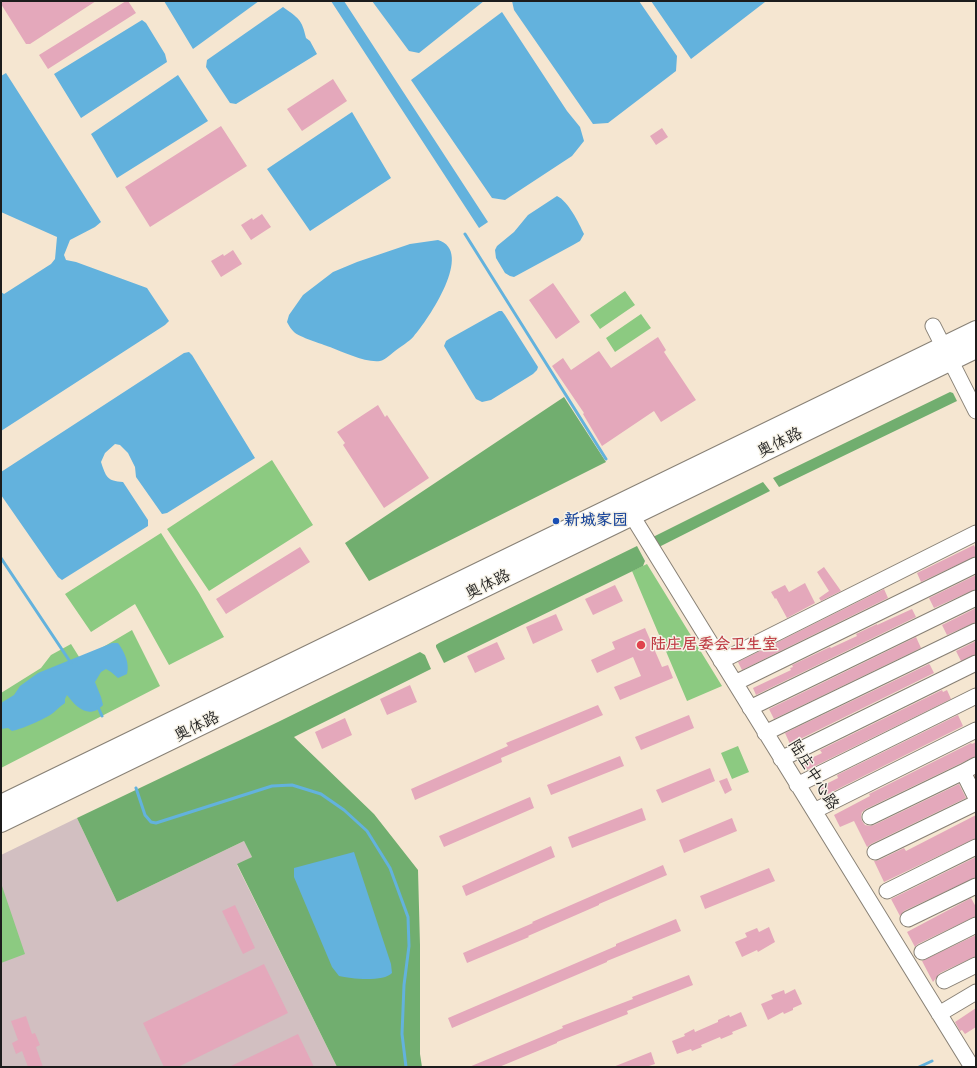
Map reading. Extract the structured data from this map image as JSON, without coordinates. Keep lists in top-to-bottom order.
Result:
{
  "streets": {
    "main road": ["奥体路"],
    "street": ["陆庄中心路"]
  },
  "crossings": [
    ["奥体路", "陆庄中心路"]
  ],
  "places": ["新城家园", "陆庄居委会卫生室"]
}
